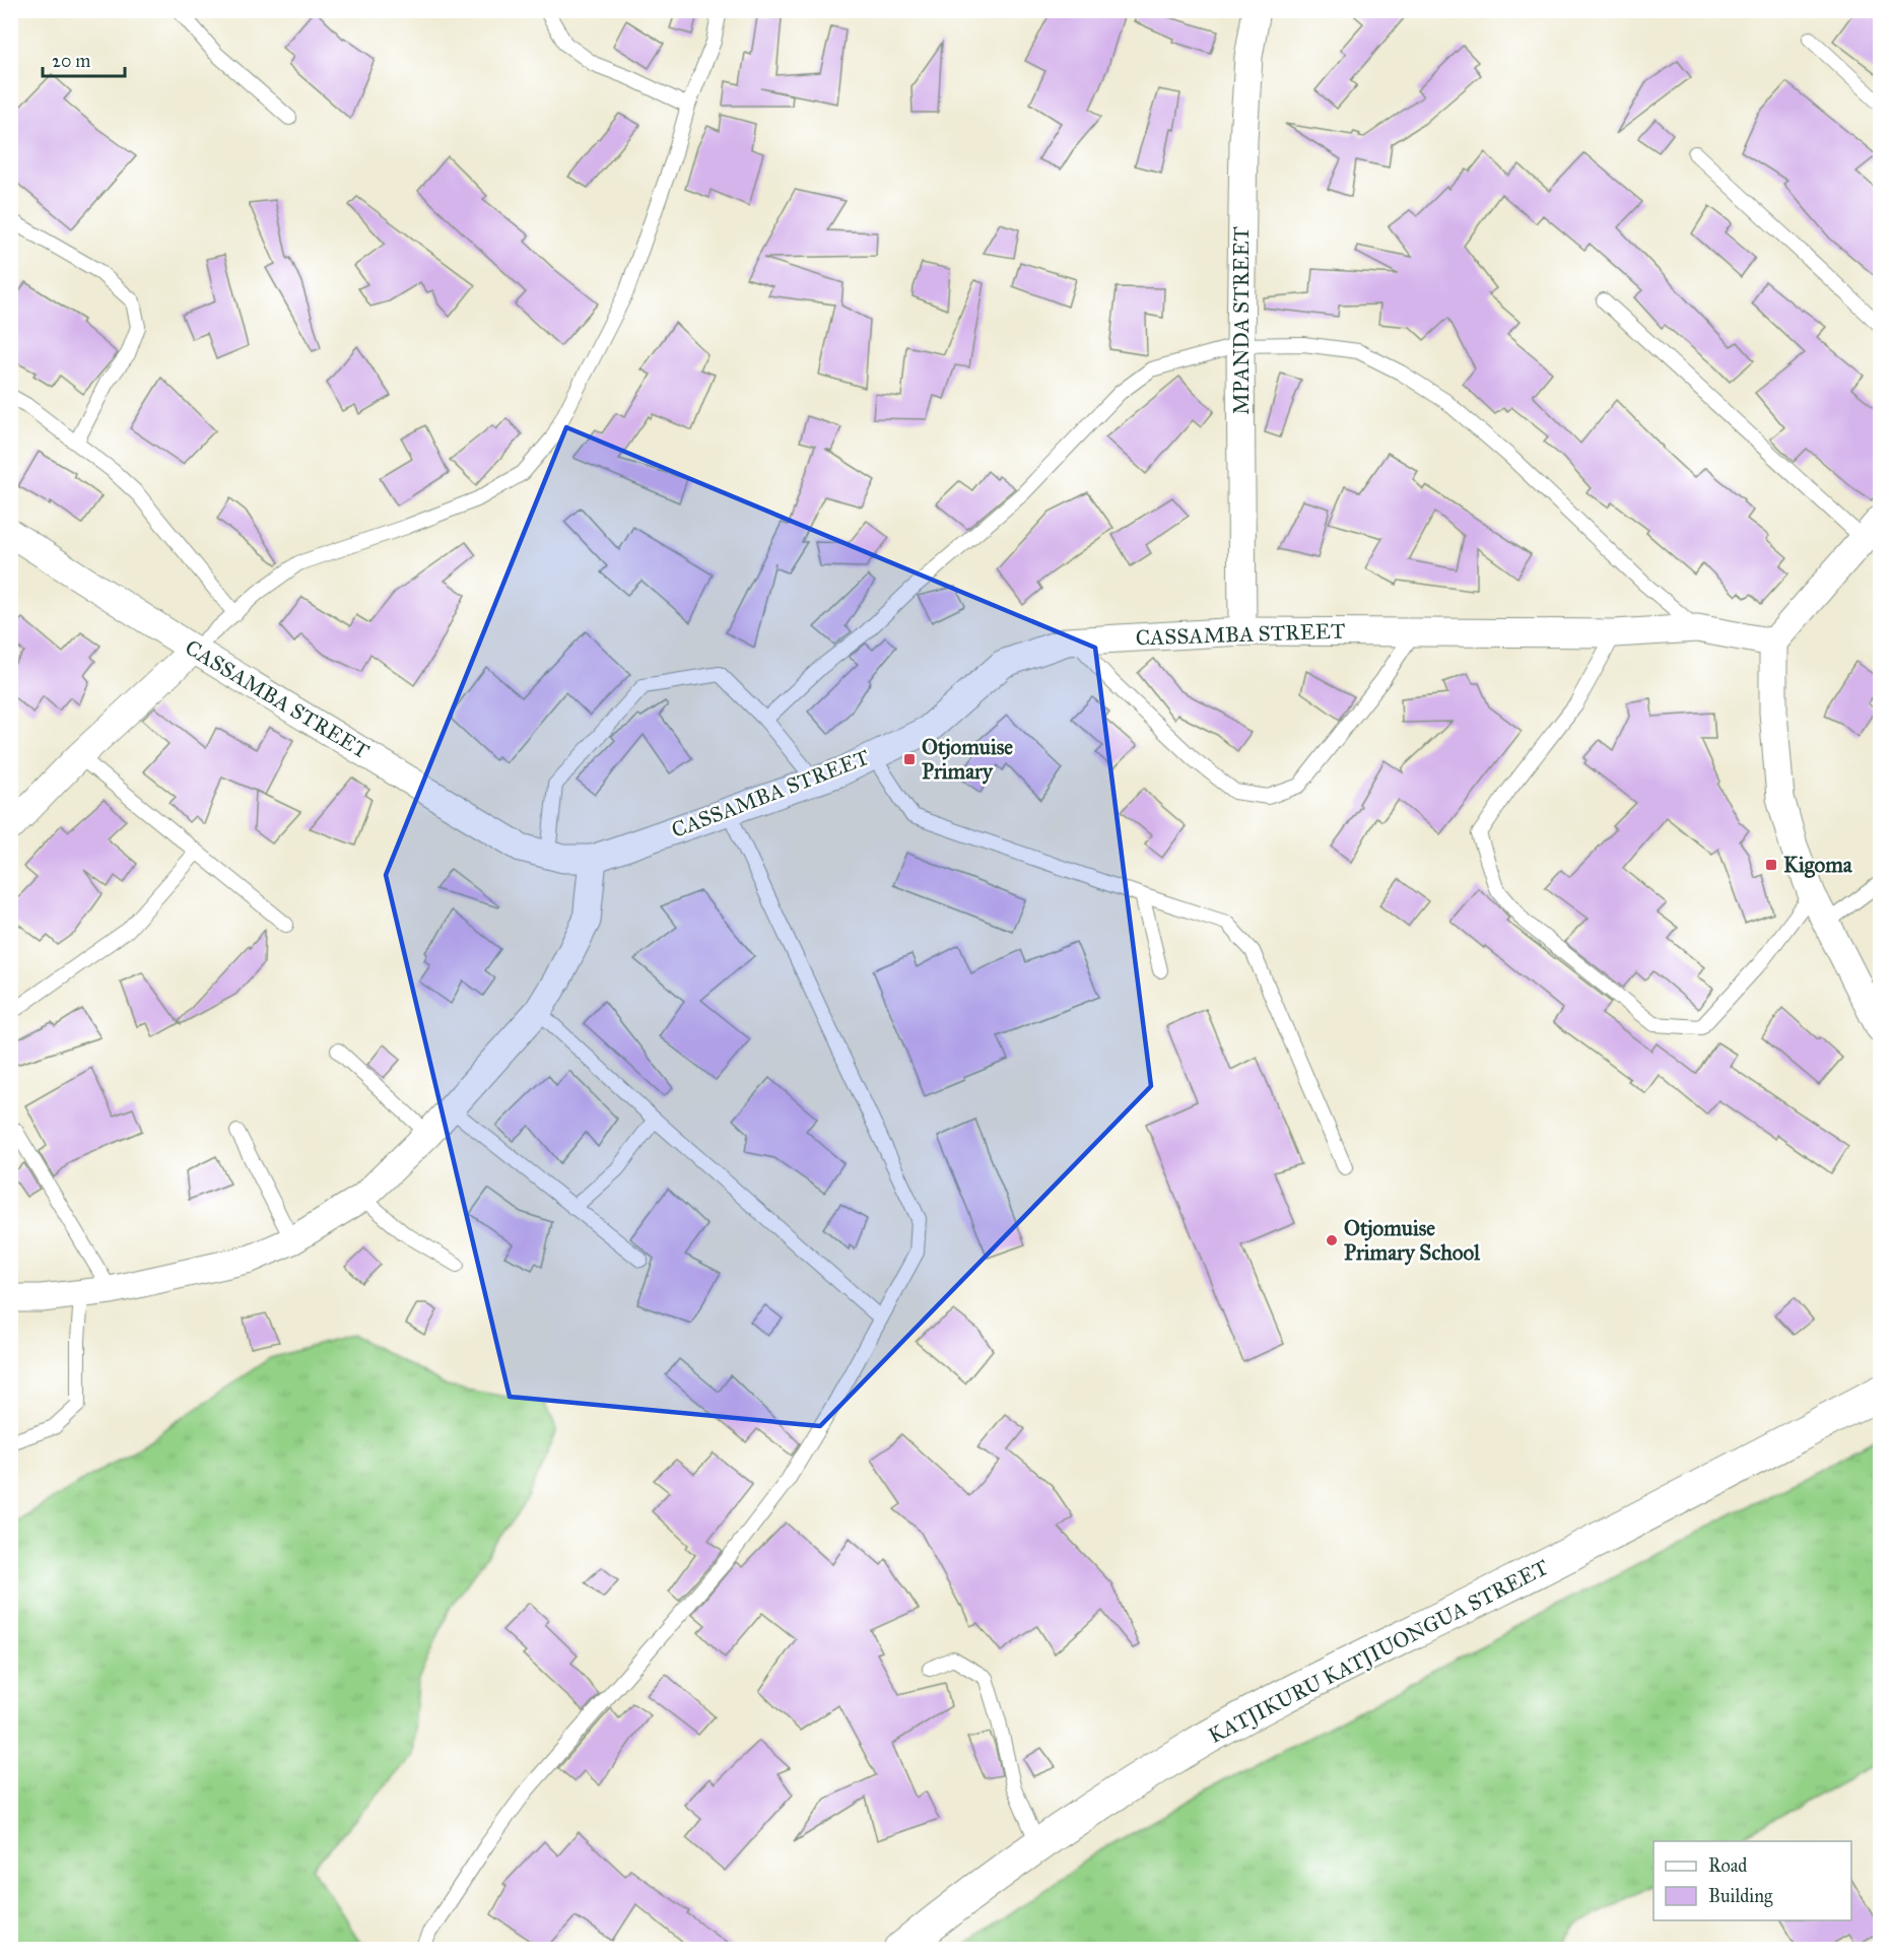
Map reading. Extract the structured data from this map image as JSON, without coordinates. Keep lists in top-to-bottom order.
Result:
{
  "streets": {
    "street": ["MPANDA STREET", "CASSAMBA STREET", "KATJIKURU KATJIUONGUA STREET"]
  },
  "crossings": [
    ["MPANDA STREET", "CASSAMBA STREET"]
  ],
  "places": {
    "transit": ["Otjomuise Primary", "Kigoma"],
    "other": ["Otjomuise Primary School"]
  },
  "legend": ["Road", "Building"],
  "scale_bar": "20 m"
}
